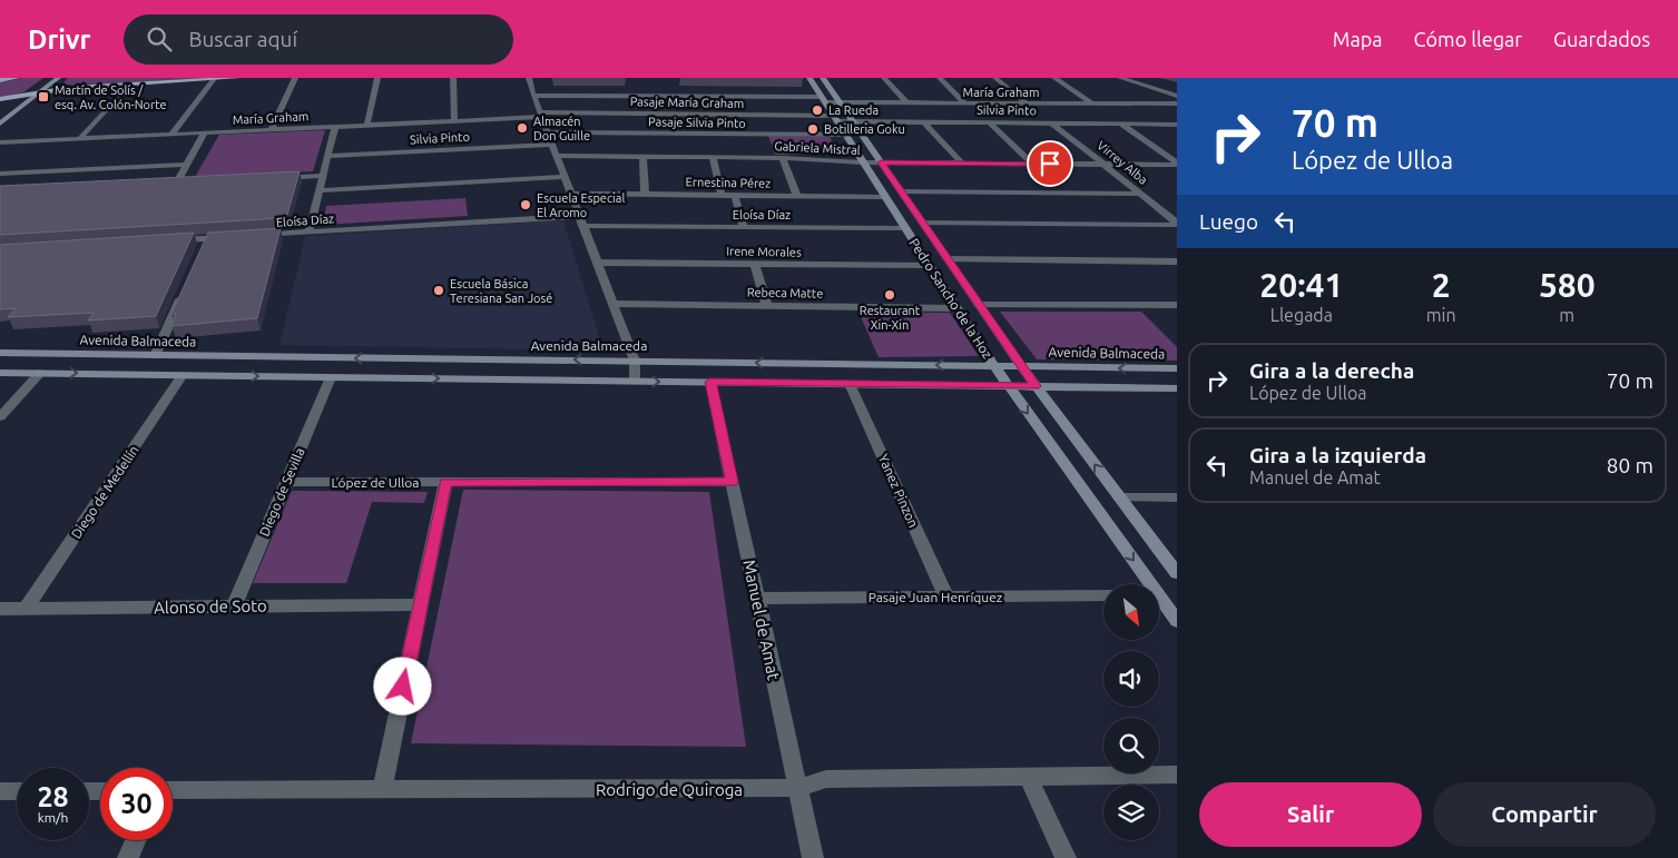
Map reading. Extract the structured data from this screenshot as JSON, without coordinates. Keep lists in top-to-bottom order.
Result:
{
  "streets": {
    "street": [
      "María Graham",
      "Pasaje María Graham",
      "Silvia Pinto",
      "Pasaje Silvia Pinto",
      "Gabriela Mistral",
      "Virrey Alba",
      "Ernestina Pérez",
      "Eloísa Díaz",
      "Irene Morales",
      "Rebeca Matte",
      "Pedro Sancho de la Hoz",
      "Avenida Balmaceda",
      "López de Ulloa",
      "Yanez Pinzon",
      "Diego de Medellín",
      "Diego de Sevilla",
      "Pasaje Juan Henríquez",
      "Alonso de Soto",
      "Manuel de Amat",
      "Rodrigo de Quiroga"
    ]
  },
  "crossings": [
    ["María Graham", "Pasaje María Graham"],
    ["María Graham", "Pedro Sancho de la Hoz"],
    ["Pasaje María Graham", "Silvia Pinto"],
    ["Pasaje María Graham", "Pedro Sancho de la Hoz"],
    ["Silvia Pinto", "Virrey Alba"],
    ["Silvia Pinto", "Pedro Sancho de la Hoz"],
    ["Pasaje Silvia Pinto", "Pedro Sancho de la Hoz"],
    ["Gabriela Mistral", "Virrey Alba"],
    ["Gabriela Mistral", "Pedro Sancho de la Hoz"],
    ["Ernestina Pérez", "Pedro Sancho de la Hoz"],
    ["Eloísa Díaz", "Pedro Sancho de la Hoz"],
    ["Irene Morales", "Pedro Sancho de la Hoz"],
    ["Rebeca Matte", "Pedro Sancho de la Hoz"],
    ["Pedro Sancho de la Hoz", "Avenida Balmaceda"],
    ["López de Ulloa", "Diego de Sevilla"],
    ["López de Ulloa", "Manuel de Amat"],
    ["Yanez Pinzon", "Pasaje Juan Henríquez"],
    ["Diego de Medellín", "Alonso de Soto"],
    ["Diego de Sevilla", "Alonso de Soto"],
    ["Pasaje Juan Henríquez", "Manuel de Amat"],
    ["Manuel de Amat", "Rodrigo de Quiroga"]
  ],
  "places": {
    "transit": ["Martín de Solís / esq. Av. Colón-Norte"],
    "other": [
      "La Rueda",
      "Almacén Don Guille",
      "Botilleria Goku",
      "Escuela Especial El Aromo",
      "Escuela Básica Teresiana San José",
      "Restaurant Xin-Xin"
    ]
  },
  "north": "bottom right",
  "page": {
    "header": "Drivr",
    "search": "Buscar aquí",
    "nav": ["Mapa", "Cómo llegar", "Guardados"],
    "turn": ["70 m", "López de Ulloa"],
    "then": "Luego",
    "eta": [
      "20:41",
      "Llegada",
      "2",
      "min",
      "580",
      "m"
    ],
    "list": [
      {
        "name": "Gira a la derecha",
        "note": "López de Ulloa",
        "value": "70 m"
      },
      {
        "name": "Gira a la izquierda",
        "note": "Manuel de Amat",
        "value": "80 m"
      }
    ],
    "speed": "28 km/h",
    "limit": "30",
    "buttons": ["Salir", "Compartir"]
  }
}
